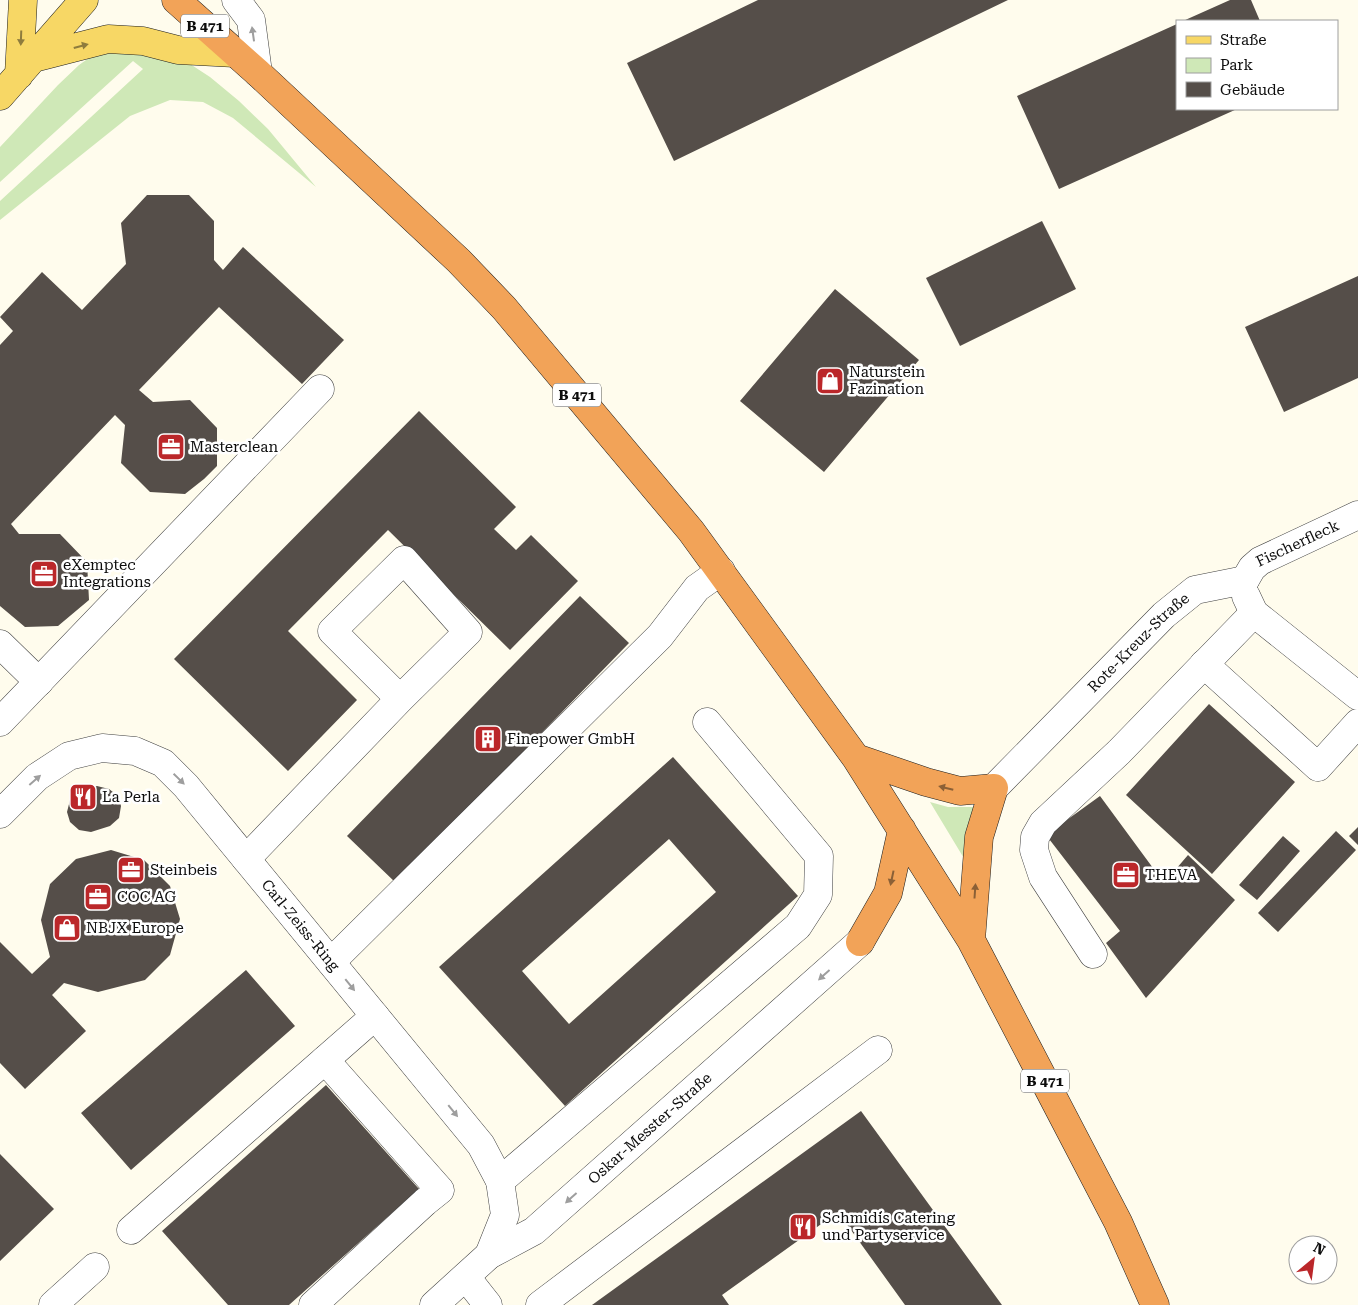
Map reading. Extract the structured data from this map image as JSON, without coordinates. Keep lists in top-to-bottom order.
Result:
{
  "streets": {
    "highway": ["B 471"],
    "street": [
      "Fischerfleck",
      "Rote-Kreuz-Straße",
      "Carl-Zeiss-Ring",
      "Oskar-Messter-Straße"
    ]
  },
  "crossings": [
    ["Fischerfleck", "Rote-Kreuz-Straße"],
    ["Carl-Zeiss-Ring", "Oskar-Messter-Straße"]
  ],
  "one_way": ["Carl-Zeiss-Ring"],
  "places": {
    "shop": ["Naturstein Fazination", "NBJX Europe"],
    "office": [
      "Masterclean",
      "eXemptec Integrations",
      "Steinbeis",
      "THEVA",
      "COC AG"
    ],
    "building": ["Finepower GmbH"],
    "restaurant": ["La Perla", "Schmidi´s Catering und Partyservice"]
  },
  "legend": ["Straße", "Park", "Gebäude"],
  "north": "top right"
}
